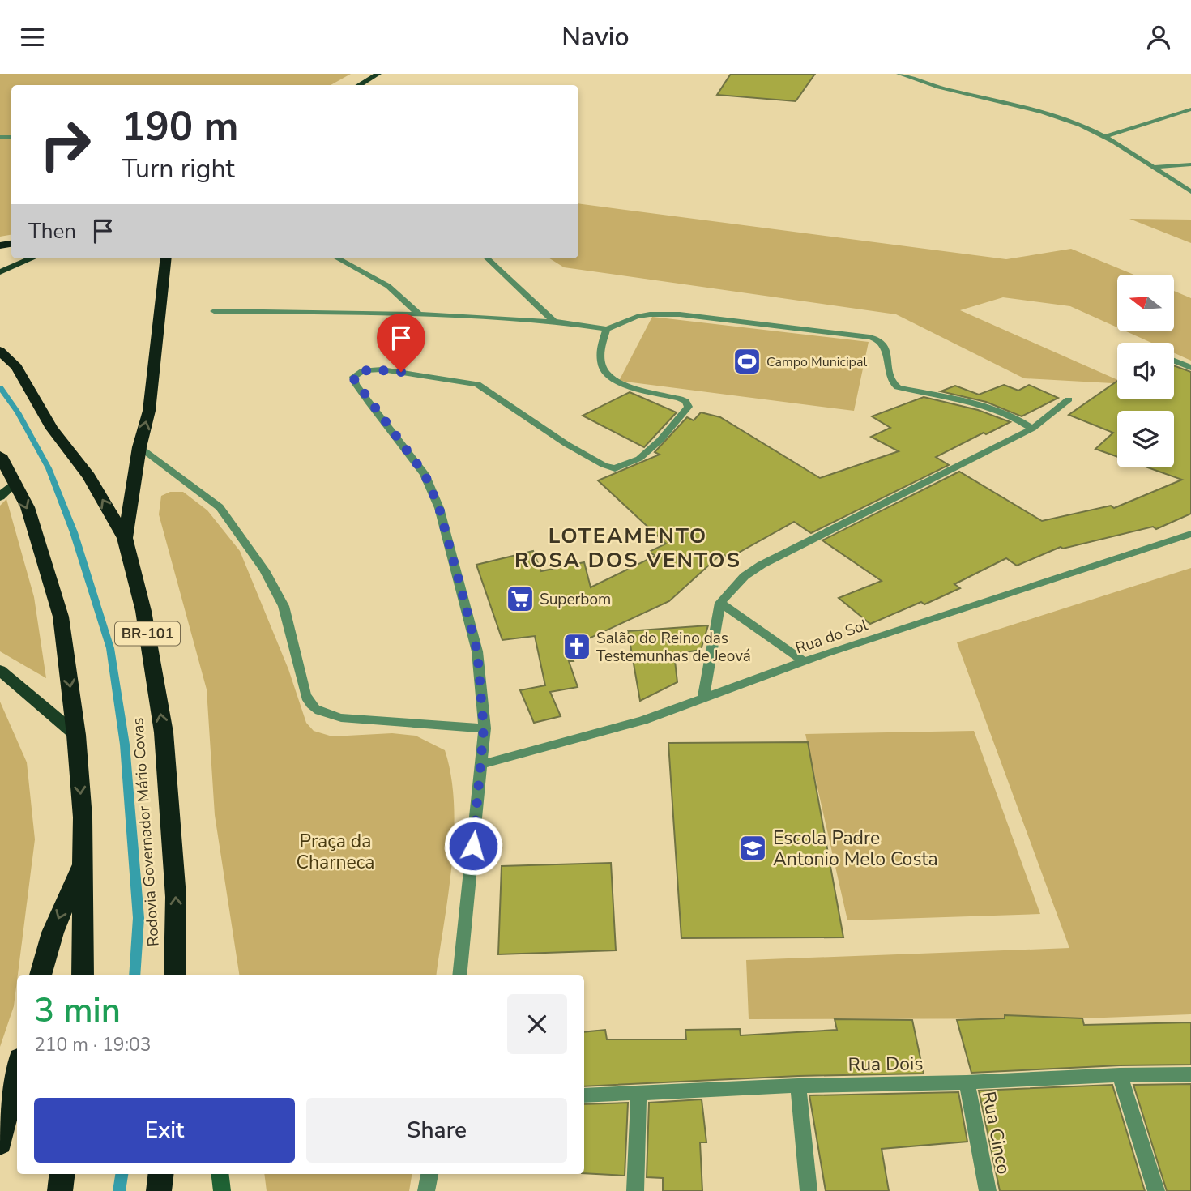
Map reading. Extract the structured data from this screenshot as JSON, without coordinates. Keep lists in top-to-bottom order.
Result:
{
  "streets": {
    "highway": ["BR-101", "Rodovia Governador Mário Covas"],
    "street": ["Rua do Sol", "Rua Dois", "Rua Cinco"]
  },
  "crossings": [
    ["Rua Dois", "Rua Cinco"]
  ],
  "districts": ["LOTEAMENTO ROSA DOS VENTOS"],
  "parks": ["Praça da Charneca"],
  "places": {
    "sports": ["Campo Municipal"],
    "supermarket": ["Superbom"],
    "church": ["Salão do Reino das Testemunhas de Jeová"],
    "school or university": ["Escola Padre Antonio Melo Costa"]
  },
  "north": "left",
  "page": {
    "header": "Navio",
    "turn": ["190 m", "Turn right"],
    "then": "Then",
    "heading": ["3 min", "210 m · 19:03"],
    "buttons": ["Exit", "Share"]
  }
}
